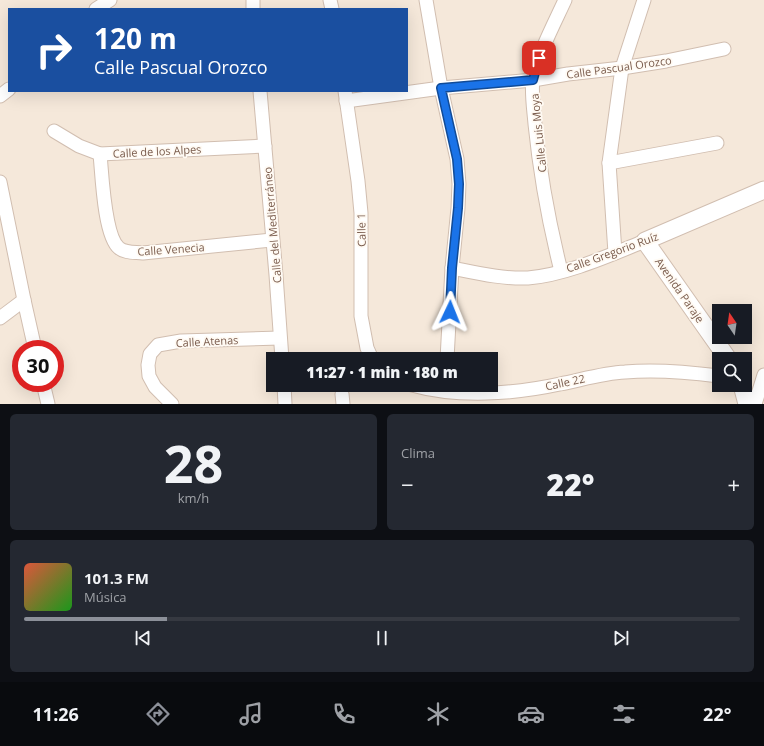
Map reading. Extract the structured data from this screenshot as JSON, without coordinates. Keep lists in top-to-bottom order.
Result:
{
  "streets": {
    "street": [
      "Calle Pascual Orozco",
      "Calle Luis Moya",
      "Calle de los Alpes",
      "Calle del Mediterráneo",
      "Calle 1",
      "Calle Venecia",
      "Calle Gregorio Ruíz",
      "Avenida Paraje",
      "Calle Atenas",
      "Calle 22"
    ]
  },
  "crossings": [
    ["Calle Pascual Orozco", "Calle Luis Moya"],
    ["Calle Pascual Orozco", "Calle 1"],
    ["Calle Luis Moya", "Calle Gregorio Ruíz"],
    ["Calle de los Alpes", "Calle del Mediterráneo"],
    ["Calle de los Alpes", "Calle Venecia"],
    ["Calle del Mediterráneo", "Calle Venecia"],
    ["Calle del Mediterráneo", "Calle Atenas"],
    ["Calle Gregorio Ruíz", "Avenida Paraje"]
  ],
  "north": "top",
  "page": {
    "turn": ["120 m", "Calle Pascual Orozco"],
    "limit": "30",
    "trip": "11:27 · 1 min · 180 m",
    "tile": [
      ["28", "km/h"],
      "Clima"
    ],
    "heat": ["−", "22°", "+"],
    "song": ["101.3 FM", "Música"],
    "tabs": ["11:26", "22°"]
  }
}
